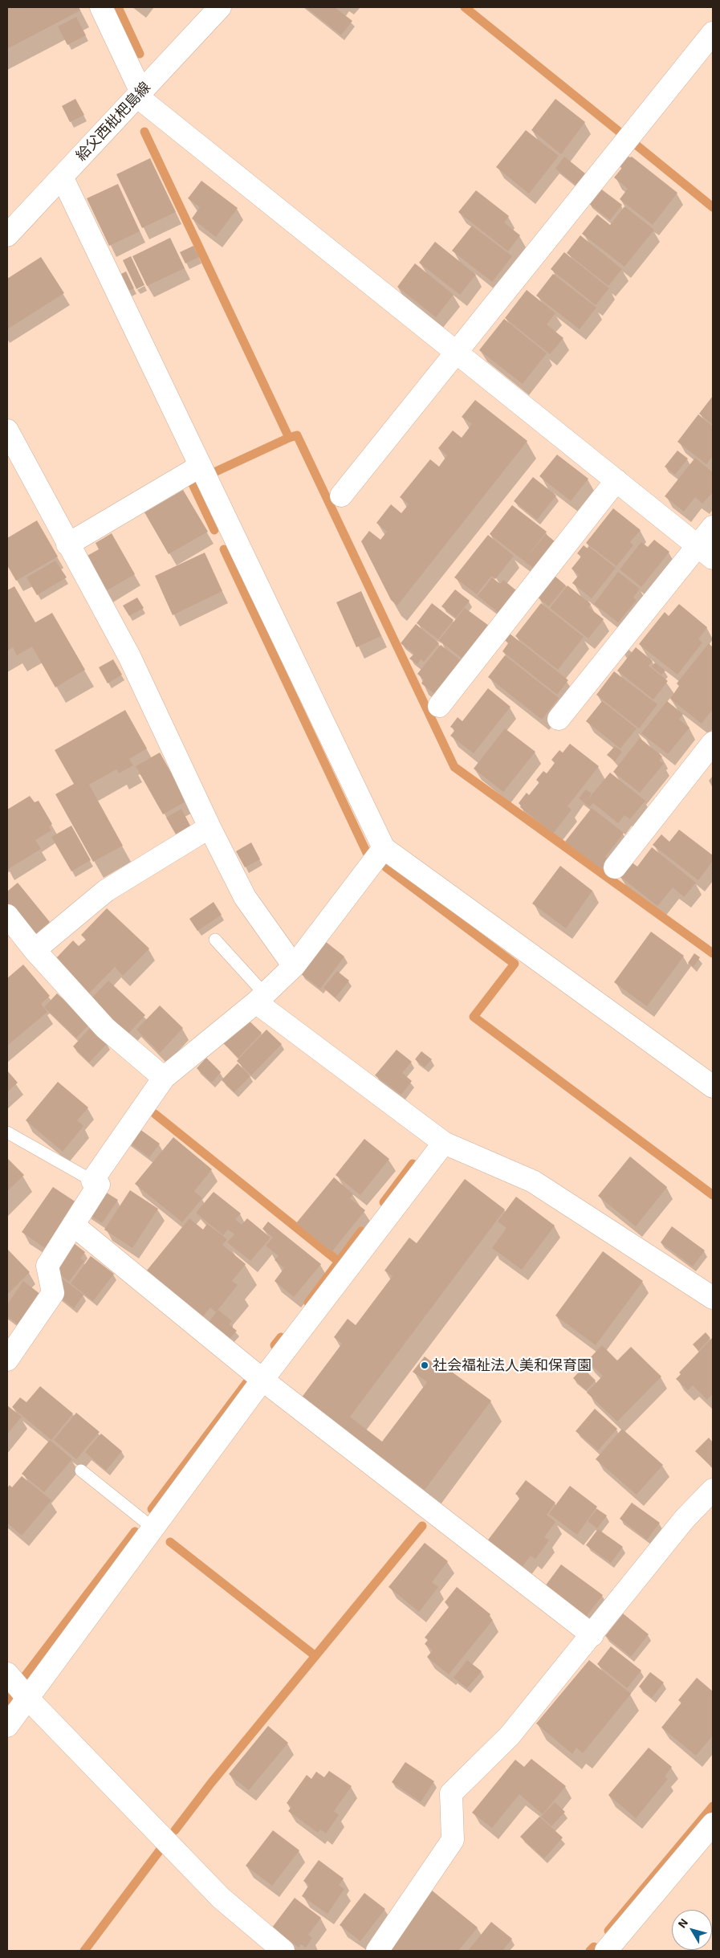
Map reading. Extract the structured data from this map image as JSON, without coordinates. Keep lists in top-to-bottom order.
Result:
{
  "streets": {
    "street": ["給父西枇杷島線"]
  },
  "places": ["社会福祉法人美和保育園"],
  "north": "top left"
}
